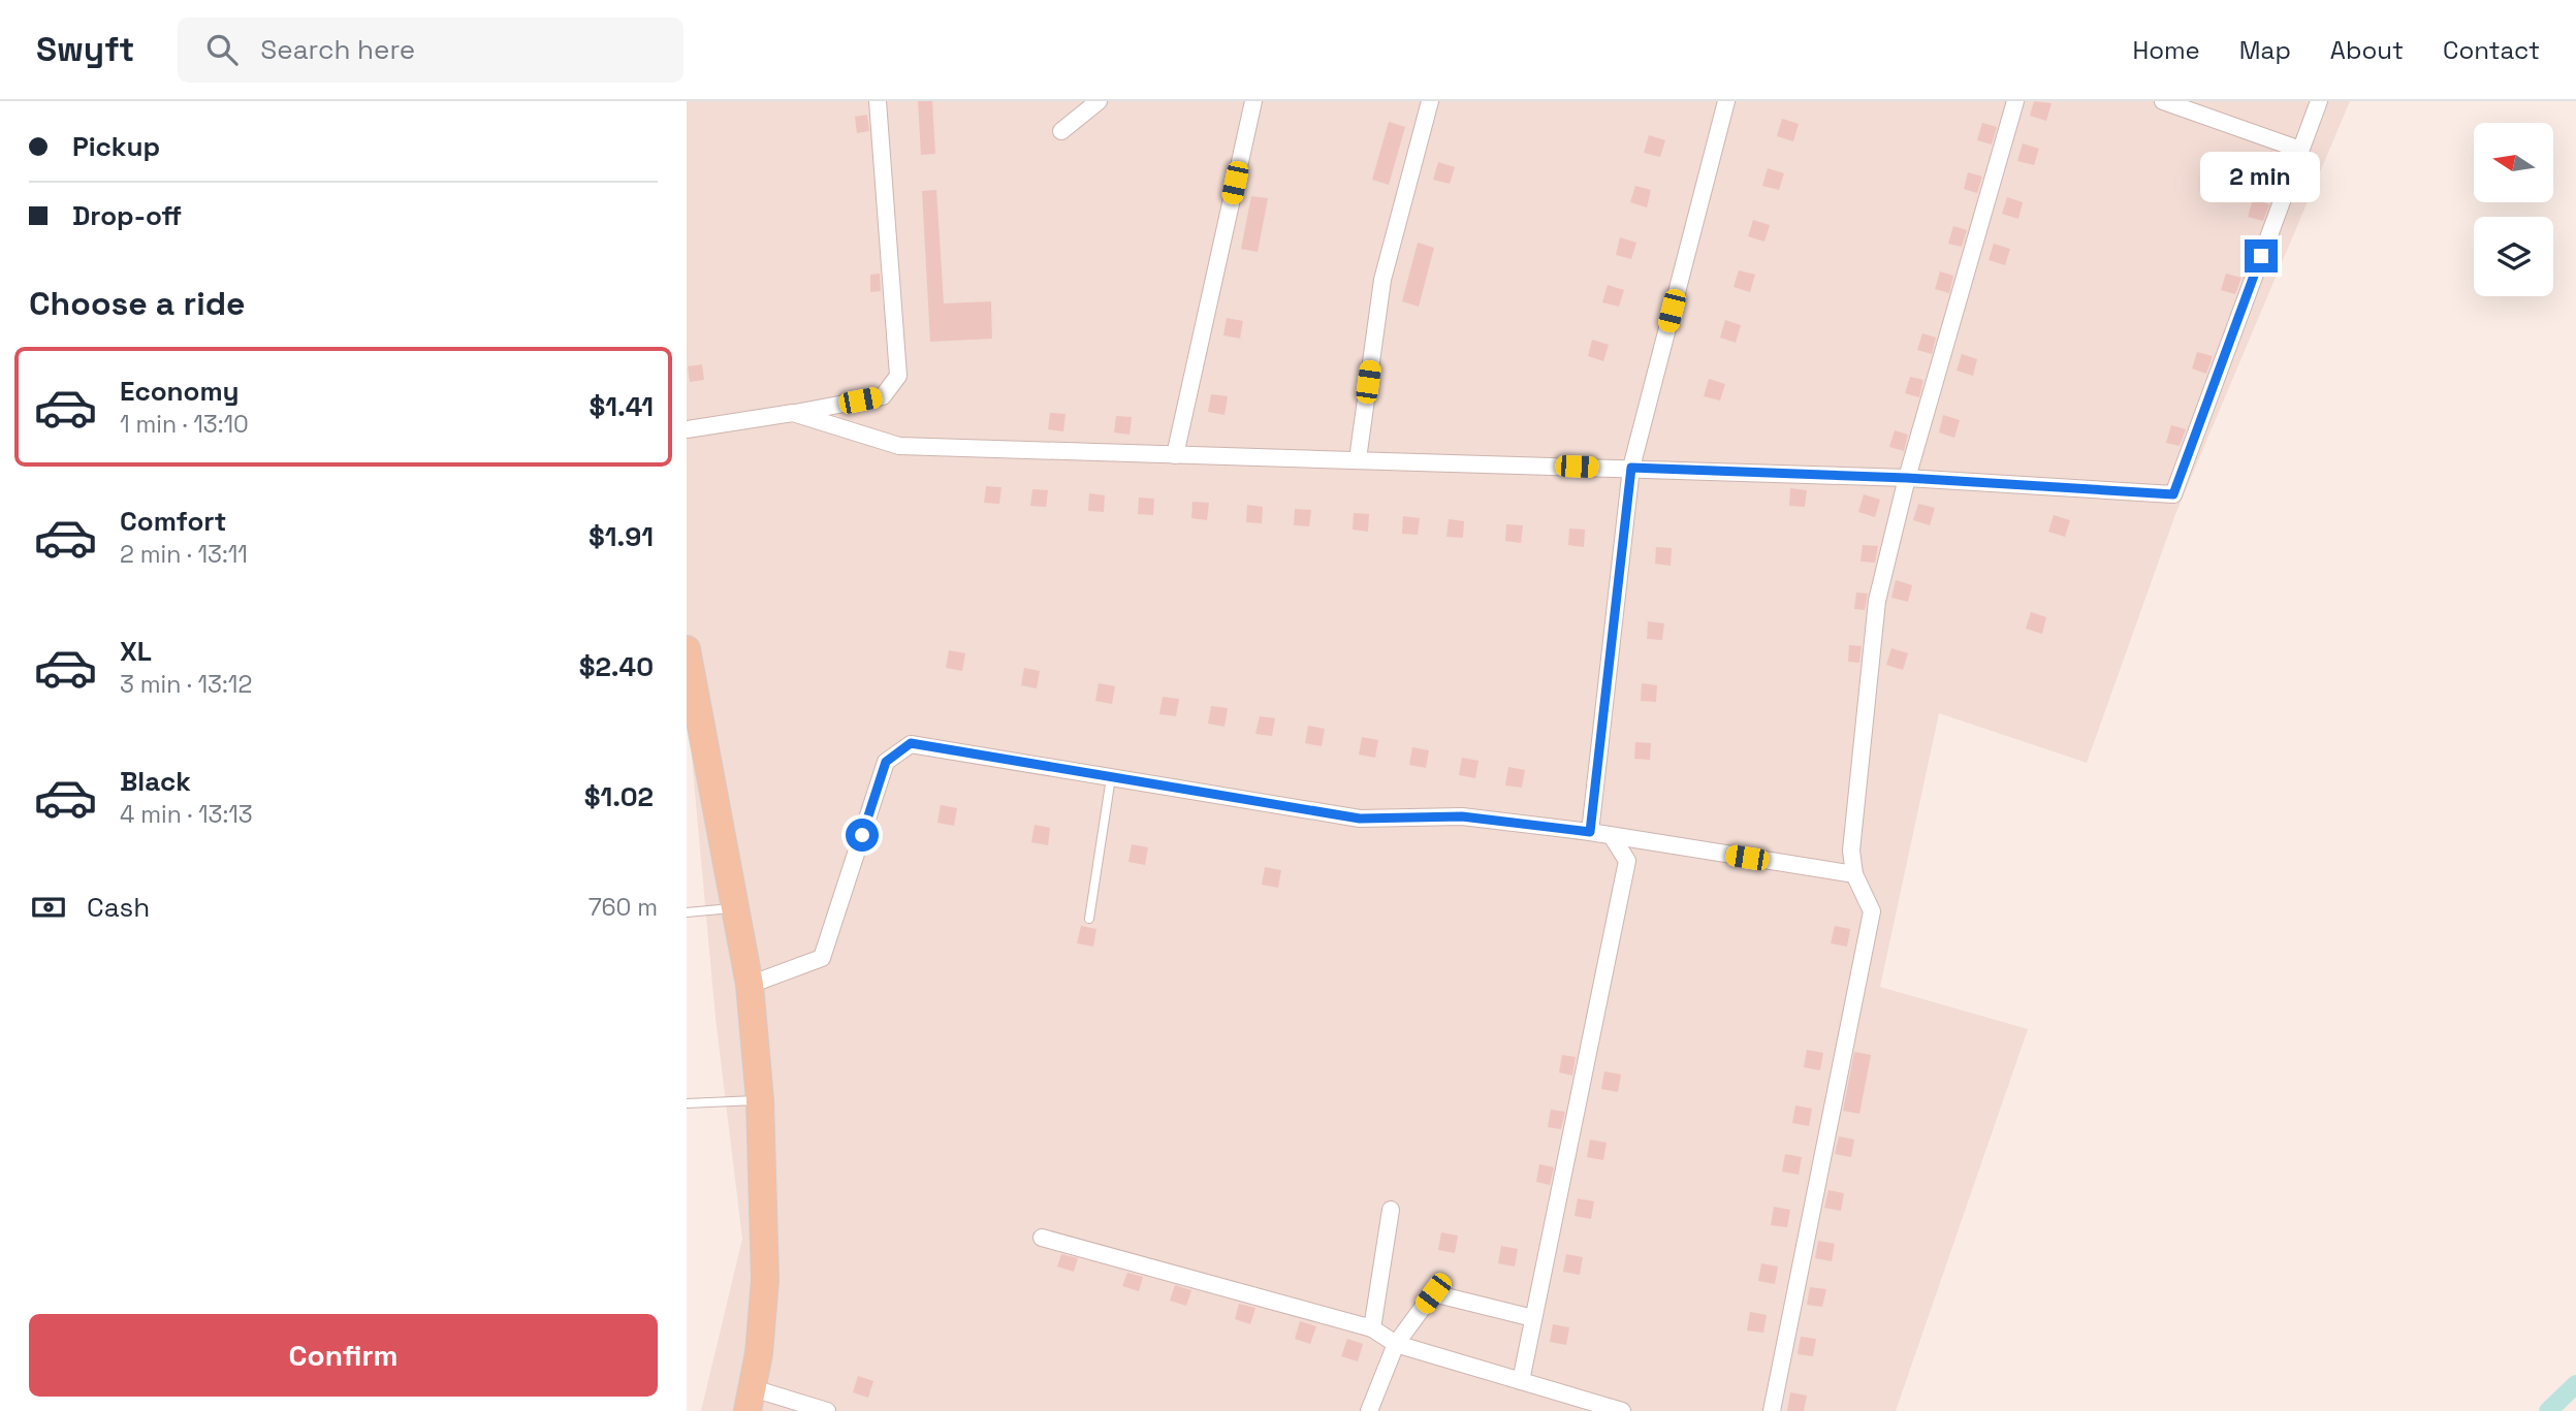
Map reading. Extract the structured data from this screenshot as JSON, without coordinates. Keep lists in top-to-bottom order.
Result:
{
  "north": "left",
  "page": {
    "header": "Swyft",
    "search": "Search here",
    "nav": [
      "Home",
      "Map",
      "About",
      "Contact"
    ],
    "banner": ["Pickup", "Drop-off"],
    "bubble": "2 min",
    "heading": "Choose a ride",
    "list": [
      {
        "name": "Economy",
        "note": "1 min · 13:10",
        "value": "$1.41"
      },
      {
        "name": "Comfort",
        "note": "2 min · 13:11",
        "value": "$1.91"
      },
      {
        "name": "XL",
        "note": "3 min · 13:12",
        "value": "$2.40"
      },
      {
        "name": "Black",
        "note": "4 min · 13:13",
        "value": "$1.02"
      }
    ],
    "pay": ["Cash", "760 m"],
    "buttons": "Confirm"
  }
}
